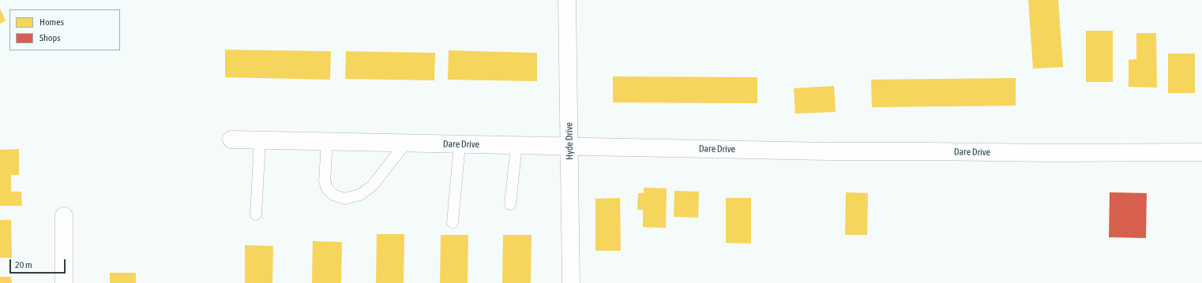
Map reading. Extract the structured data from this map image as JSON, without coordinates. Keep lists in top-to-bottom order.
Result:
{
  "streets": {
    "street": ["Hyde Drive", "Dare Drive"]
  },
  "crossings": [
    ["Hyde Drive", "Dare Drive"]
  ],
  "legend": ["Homes", "Shops"],
  "scale_bar": "20 m"
}
